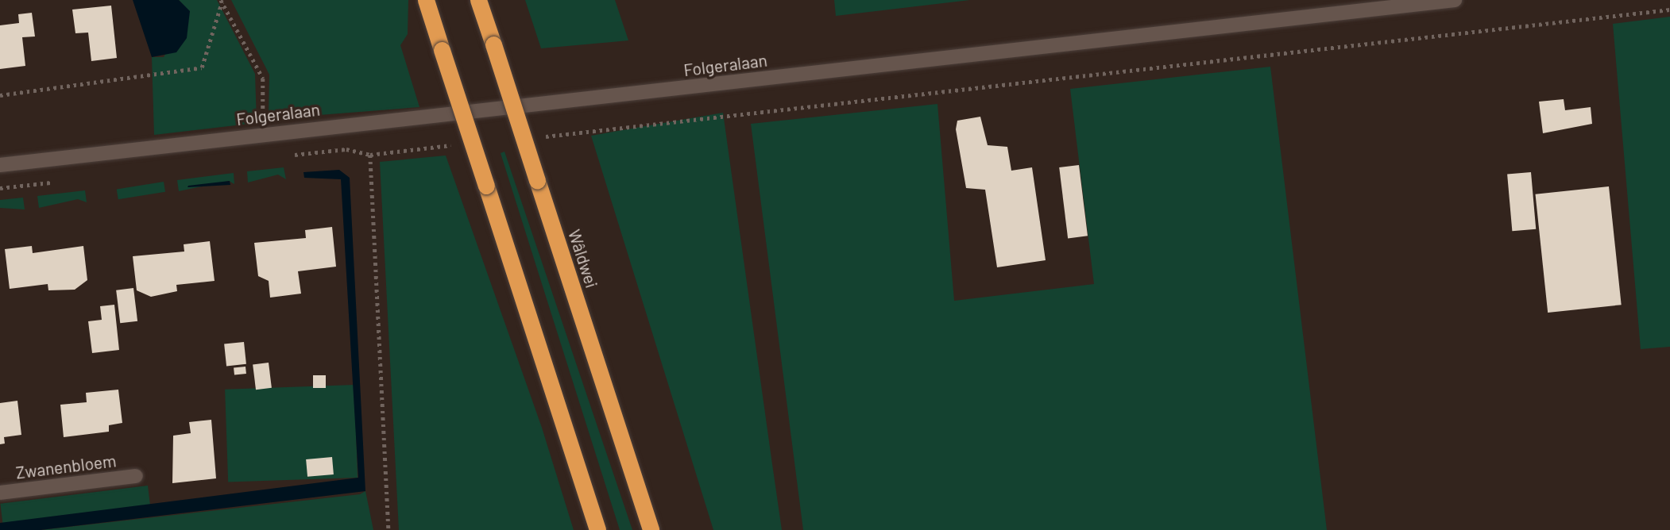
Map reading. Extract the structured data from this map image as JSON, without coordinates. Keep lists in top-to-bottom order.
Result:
{
  "streets": {
    "highway": ["Wâldwei"],
    "main road": ["Folgeralaan", "Zwanenbloem"]
  }
}
